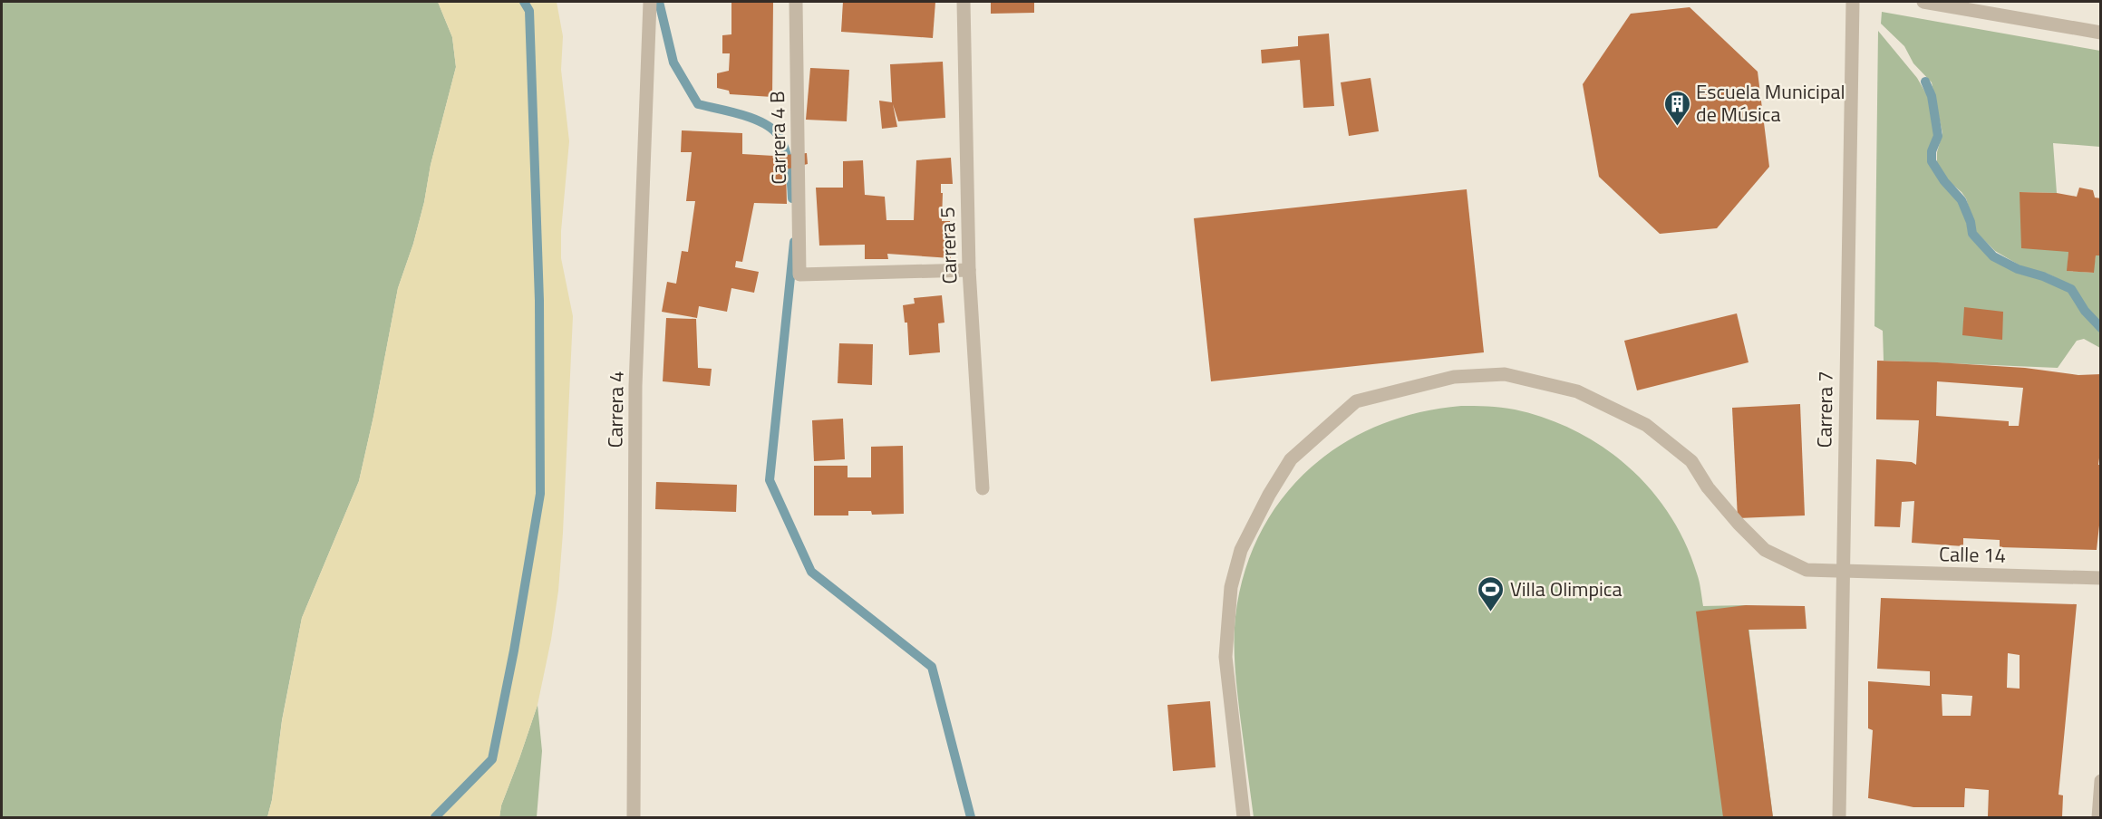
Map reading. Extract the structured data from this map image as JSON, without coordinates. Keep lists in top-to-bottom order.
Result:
{
  "streets": {
    "street": [
      "Carrera 4 B",
      "Carrera 5",
      "Carrera 4",
      "Carrera 7",
      "Calle 14"
    ]
  },
  "crossings": [
    ["Carrera 4 B", "Carrera 5"],
    ["Carrera 7", "Calle 14"]
  ],
  "places": {
    "building": ["Escuela Municipal de Música"],
    "sports": ["Villa Olimpica"]
  }
}
